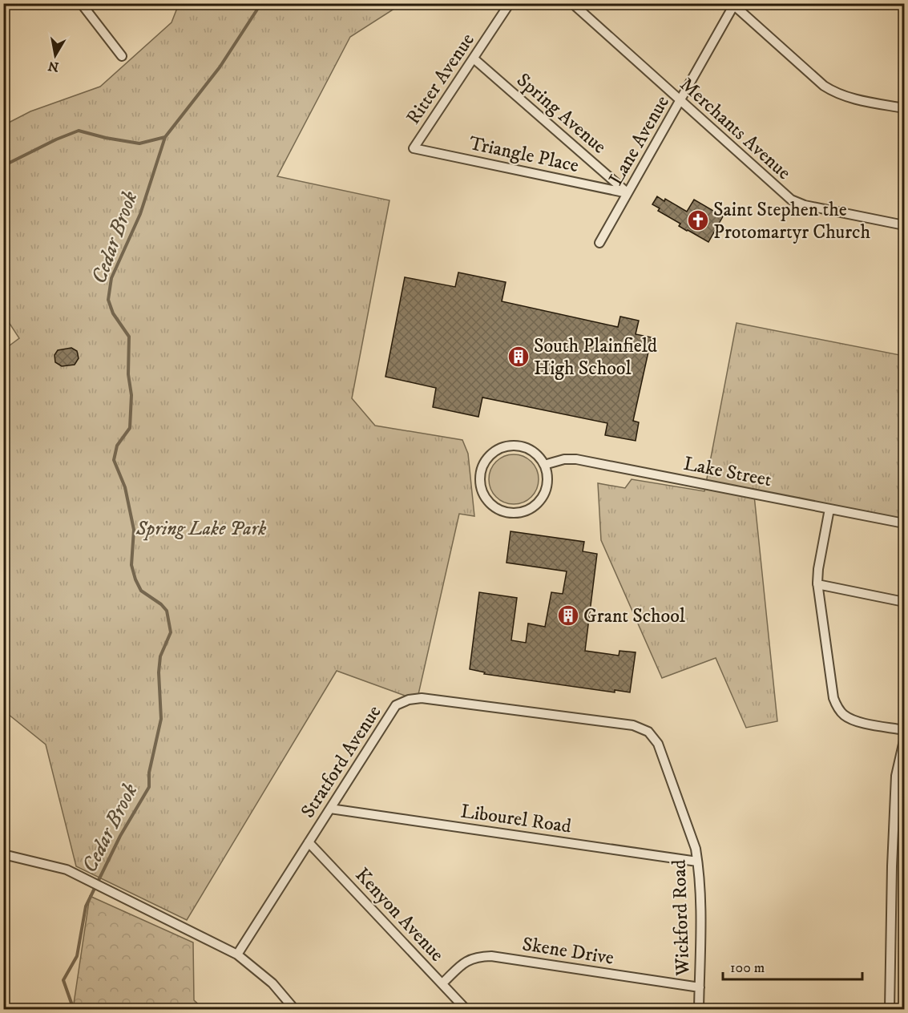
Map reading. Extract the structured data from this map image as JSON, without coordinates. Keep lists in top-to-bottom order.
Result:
{
  "streets": {
    "street": [
      "Ritter Avenue",
      "Spring Avenue",
      "Merchants Avenue",
      "Lane Avenue",
      "Triangle Place",
      "Lake Street",
      "Stratford Avenue",
      "Libourel Road",
      "Kenyon Avenue",
      "Wickford Road",
      "Skene Drive"
    ]
  },
  "crossings": [
    ["Ritter Avenue", "Spring Avenue"],
    ["Ritter Avenue", "Triangle Place"],
    ["Spring Avenue", "Lane Avenue"],
    ["Spring Avenue", "Triangle Place"],
    ["Merchants Avenue", "Lane Avenue"],
    ["Lane Avenue", "Triangle Place"],
    ["Stratford Avenue", "Libourel Road"],
    ["Stratford Avenue", "Kenyon Avenue"],
    ["Stratford Avenue", "Wickford Road"],
    ["Libourel Road", "Wickford Road"],
    ["Kenyon Avenue", "Skene Drive"],
    ["Wickford Road", "Skene Drive"]
  ],
  "water": ["Cedar Brook"],
  "parks": ["Spring Lake Park"],
  "places": {
    "church": ["Saint Stephen the Protomartyr Church"],
    "building": ["South Plainfield High School", "Grant School"]
  },
  "scale_bar": "100 m",
  "north": "bottom"
}
